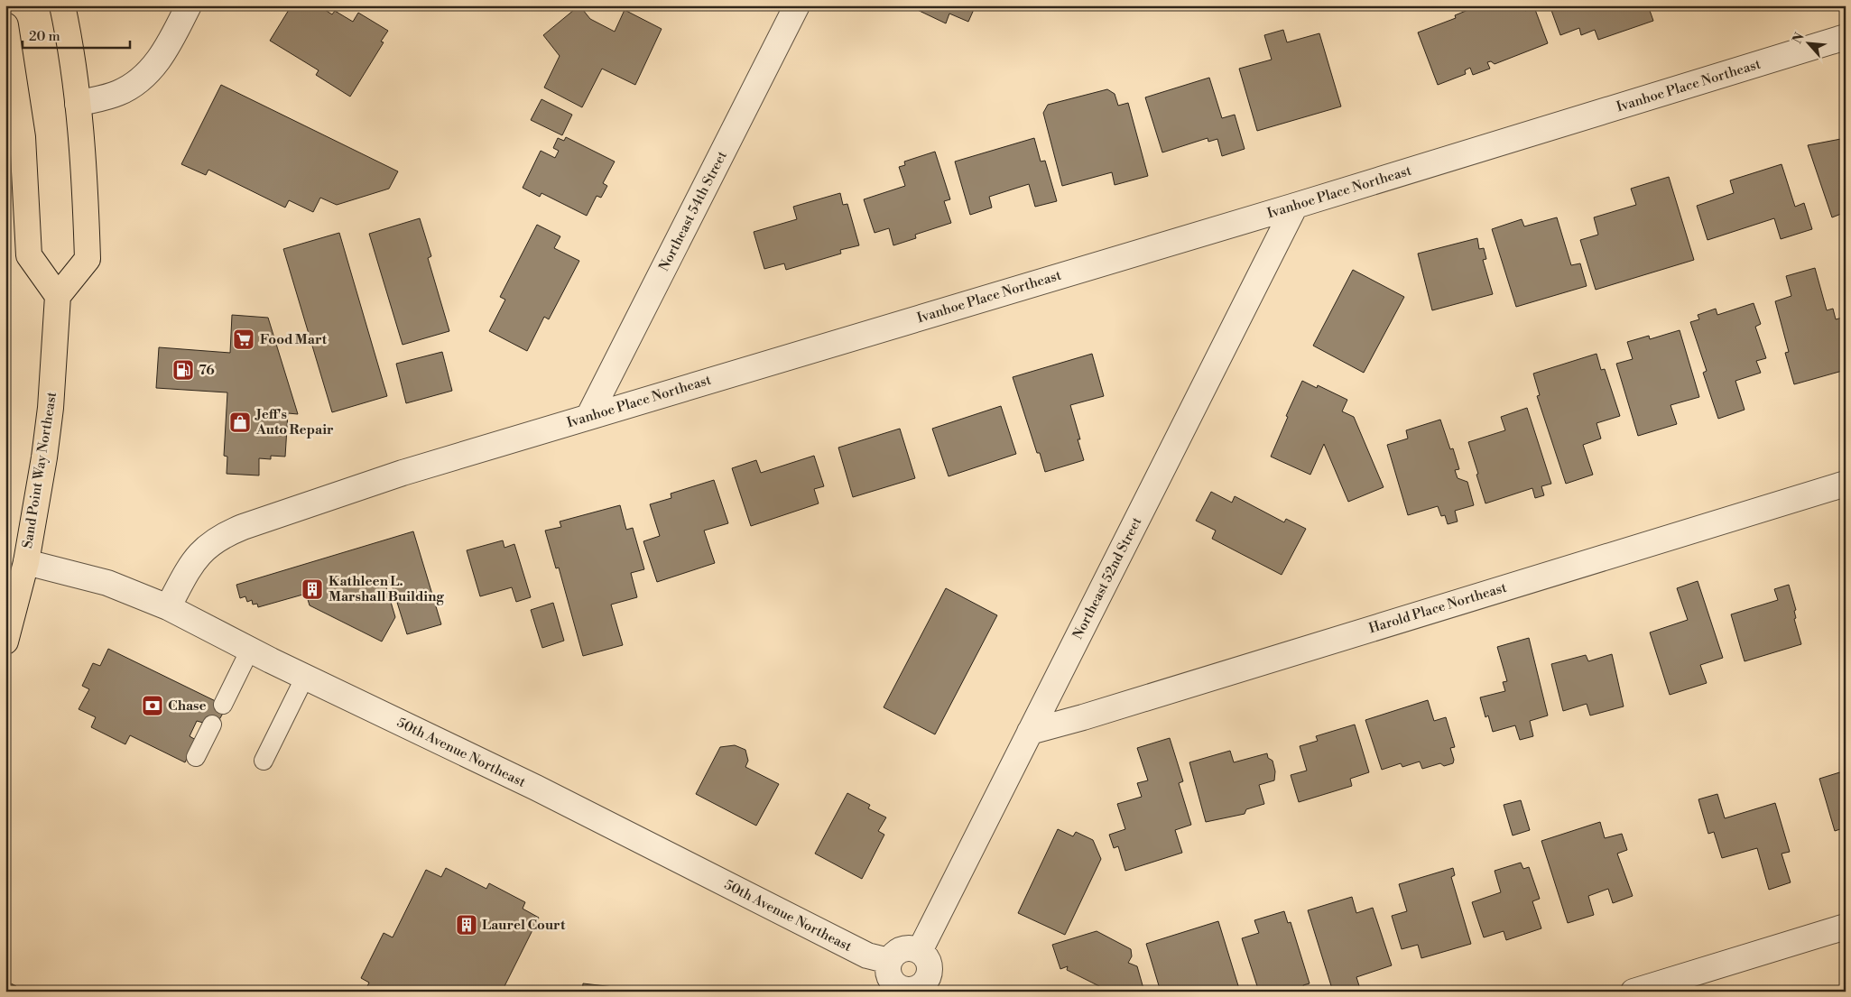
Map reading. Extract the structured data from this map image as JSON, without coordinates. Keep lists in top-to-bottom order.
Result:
{
  "streets": {
    "main road": ["Sand Point Way Northeast"],
    "street": [
      "Ivanhoe Place Northeast",
      "Northeast 54th Street",
      "Northeast 52nd Street",
      "Harold Place Northeast",
      "50th Avenue Northeast"
    ]
  },
  "crossings": [
    ["Ivanhoe Place Northeast", "Northeast 54th Street"],
    ["Ivanhoe Place Northeast", "Northeast 52nd Street"],
    ["Ivanhoe Place Northeast", "50th Avenue Northeast"],
    ["Sand Point Way Northeast", "50th Avenue Northeast"],
    ["Northeast 52nd Street", "Harold Place Northeast"],
    ["Northeast 52nd Street", "50th Avenue Northeast"]
  ],
  "places": {
    "supermarket": ["Food Mart"],
    "fuel station": ["76"],
    "shop": ["Jeff's Auto Repair"],
    "building": ["Kathleen L. Marshall Building", "Laurel Court"],
    "bank": ["Chase"]
  },
  "scale_bar": "20 m",
  "north": "top left"
}
